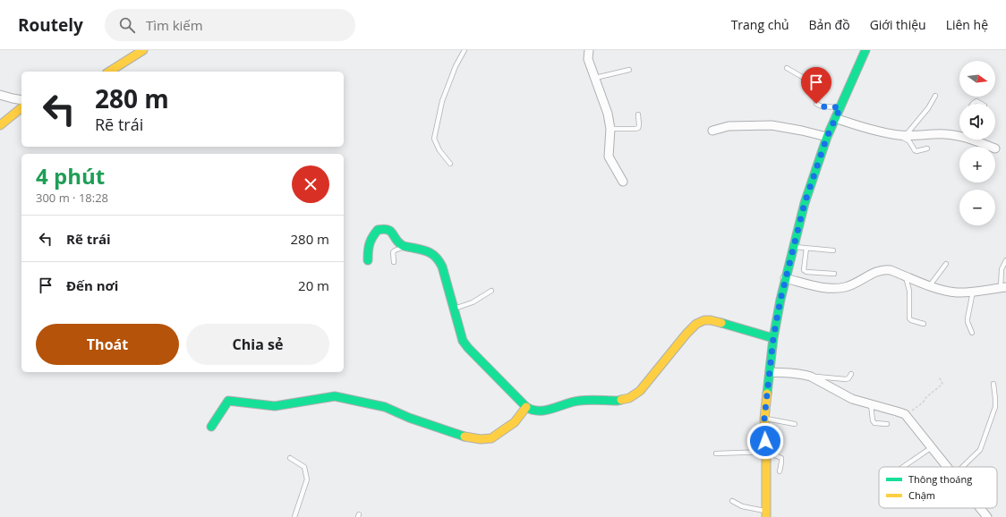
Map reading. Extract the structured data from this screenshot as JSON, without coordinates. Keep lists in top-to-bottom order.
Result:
{
  "legend": ["Thông thoáng", "Chậm"],
  "north": "right",
  "page": {
    "header": "Routely",
    "search": "Tìm kiếm",
    "nav": [
      "Trang chủ",
      "Bản đồ",
      "Giới thiệu",
      "Liên hệ"
    ],
    "map_buttons": ["+", "−"],
    "turn": ["280 m", "Rẽ trái"],
    "heading": ["4 phút", "300 m · 18:28"],
    "list": [
      {
        "name": "Rẽ trái",
        "value": "280 m"
      },
      {
        "name": "Đến nơi",
        "value": "20 m"
      }
    ],
    "buttons": ["Thoát", "Chia sẻ"]
  }
}
